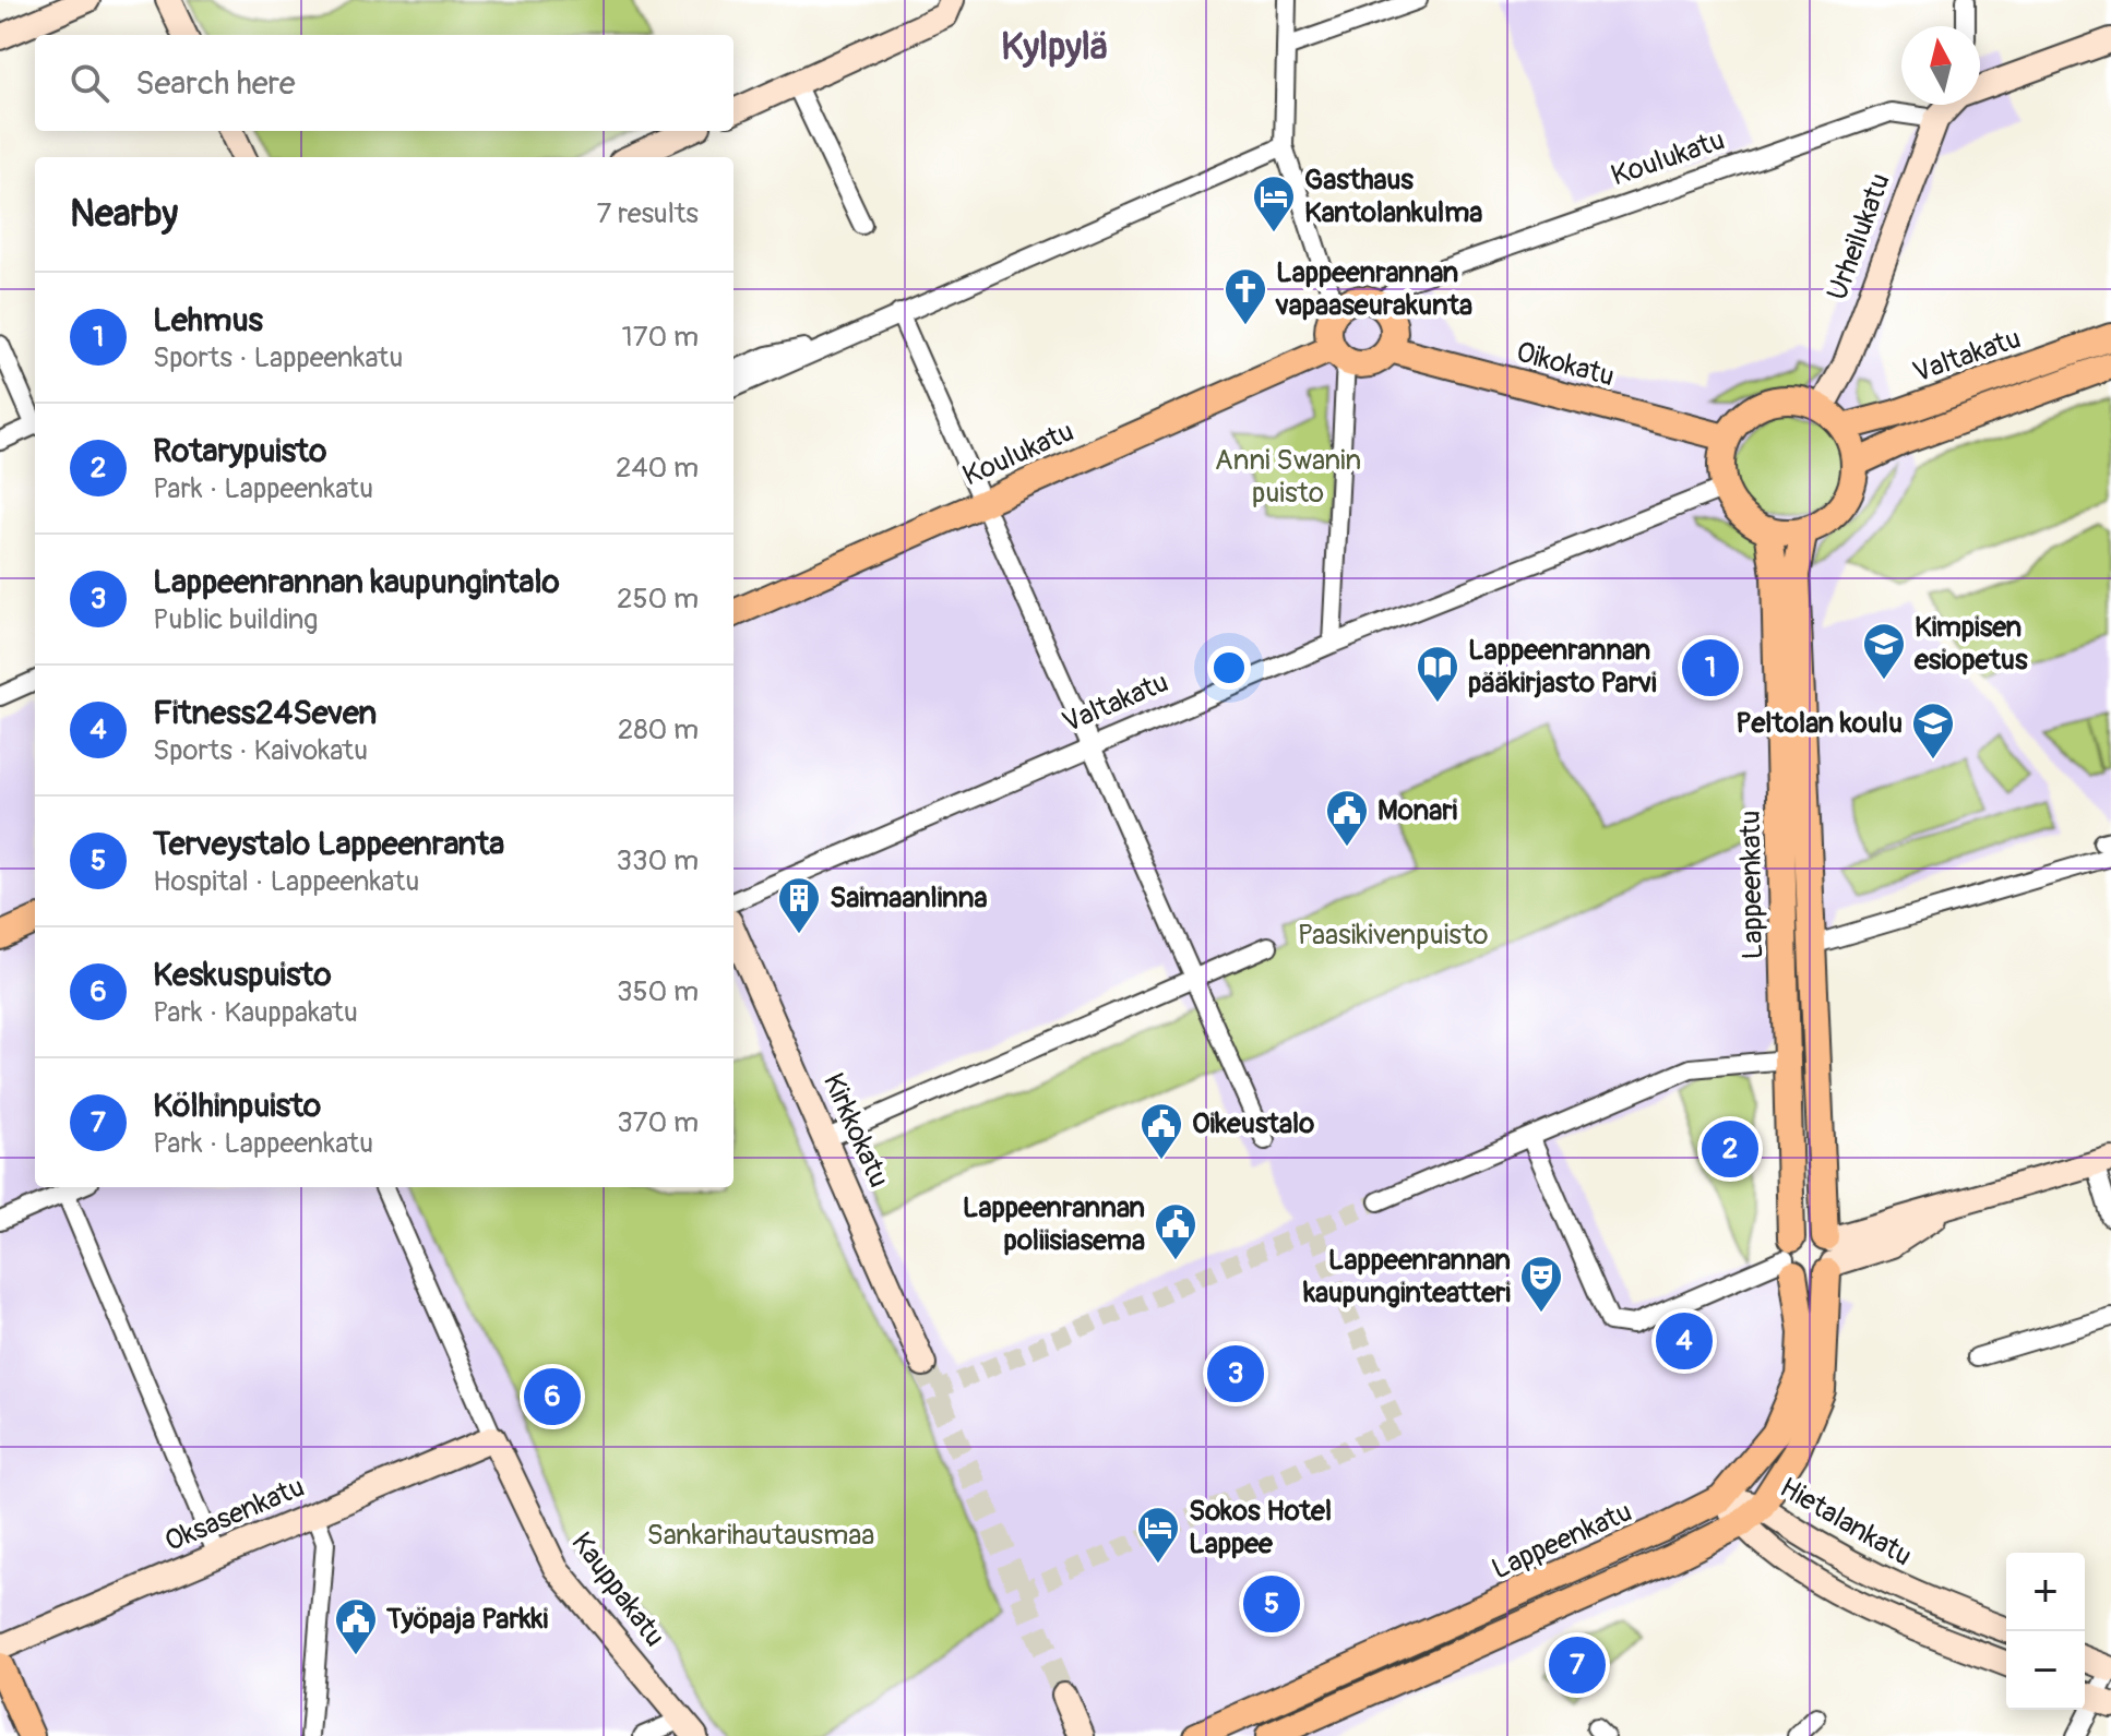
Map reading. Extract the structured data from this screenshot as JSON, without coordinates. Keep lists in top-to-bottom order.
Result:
{
  "streets": {
    "main road": [
      "Koulukatu",
      "Valtakatu",
      "Oikokatu",
      "Lappeenkatu"
    ],
    "street": [
      "Urheilukatu",
      "Kirkkokatu",
      "Oksasenkatu",
      "Hietalankatu",
      "Kauppakatu"
    ]
  },
  "crossings": [
    ["Koulukatu", "Urheilukatu"],
    ["Koulukatu", "Oikokatu"],
    ["Urheilukatu", "Valtakatu"],
    ["Urheilukatu", "Oikokatu"],
    ["Urheilukatu", "Lappeenkatu"],
    ["Valtakatu", "Oikokatu"],
    ["Valtakatu", "Lappeenkatu"],
    ["Oikokatu", "Lappeenkatu"],
    ["Lappeenkatu", "Hietalankatu"],
    ["Oksasenkatu", "Kauppakatu"]
  ],
  "districts": ["Kylpylä"],
  "parks": ["Anni Swanin puisto", "Paasikivenpuisto", "Sankarihautausmaa"],
  "places": {
    "hotel": ["Gasthaus Kantolankulma", "Sokos Hotel Lappee"],
    "church": ["Lappeenrannan vapaaseurakunta"],
    "school or university": ["Kimpisen esiopetus", "Peltolan koulu"],
    "library": ["Lappeenrannan pääkirjasto Parvi"],
    "public building": [
      "Monari",
      "Oikeustalo",
      "Lappeenrannan poliisiasema",
      "Työpaja Parkki"
    ],
    "building": ["Saimaanlinna"],
    "theatre": ["Lappeenrannan kaupunginteatteri"]
  },
  "north": "top",
  "page": {
    "search": "Search here",
    "heading": ["Nearby", "7 results"],
    "list": [
      {
        "mark": "1",
        "name": "Lehmus",
        "note": "Sports · Lappeenkatu",
        "value": "170 m"
      },
      {
        "mark": "2",
        "name": "Rotarypuisto",
        "note": "Park · Lappeenkatu",
        "value": "240 m"
      },
      {
        "mark": "3",
        "name": "Lappeenrannan kaupungintalo",
        "note": "Public building",
        "value": "250 m"
      },
      {
        "mark": "4",
        "name": "Fitness24Seven",
        "note": "Sports · Kaivokatu",
        "value": "280 m"
      },
      {
        "mark": "5",
        "name": "Terveystalo Lappeenranta",
        "note": "Hospital · Lappeenkatu",
        "value": "330 m"
      },
      {
        "mark": "6",
        "name": "Keskuspuisto",
        "note": "Park · Kauppakatu",
        "value": "350 m"
      },
      {
        "mark": "7",
        "name": "Kölhinpuisto",
        "note": "Park · Lappeenkatu",
        "value": "370 m"
      }
    ],
    "pins": [
      "1",
      "2",
      "4",
      "3",
      "6",
      "5",
      "7"
    ],
    "map_buttons": ["+", "−"]
  }
}
